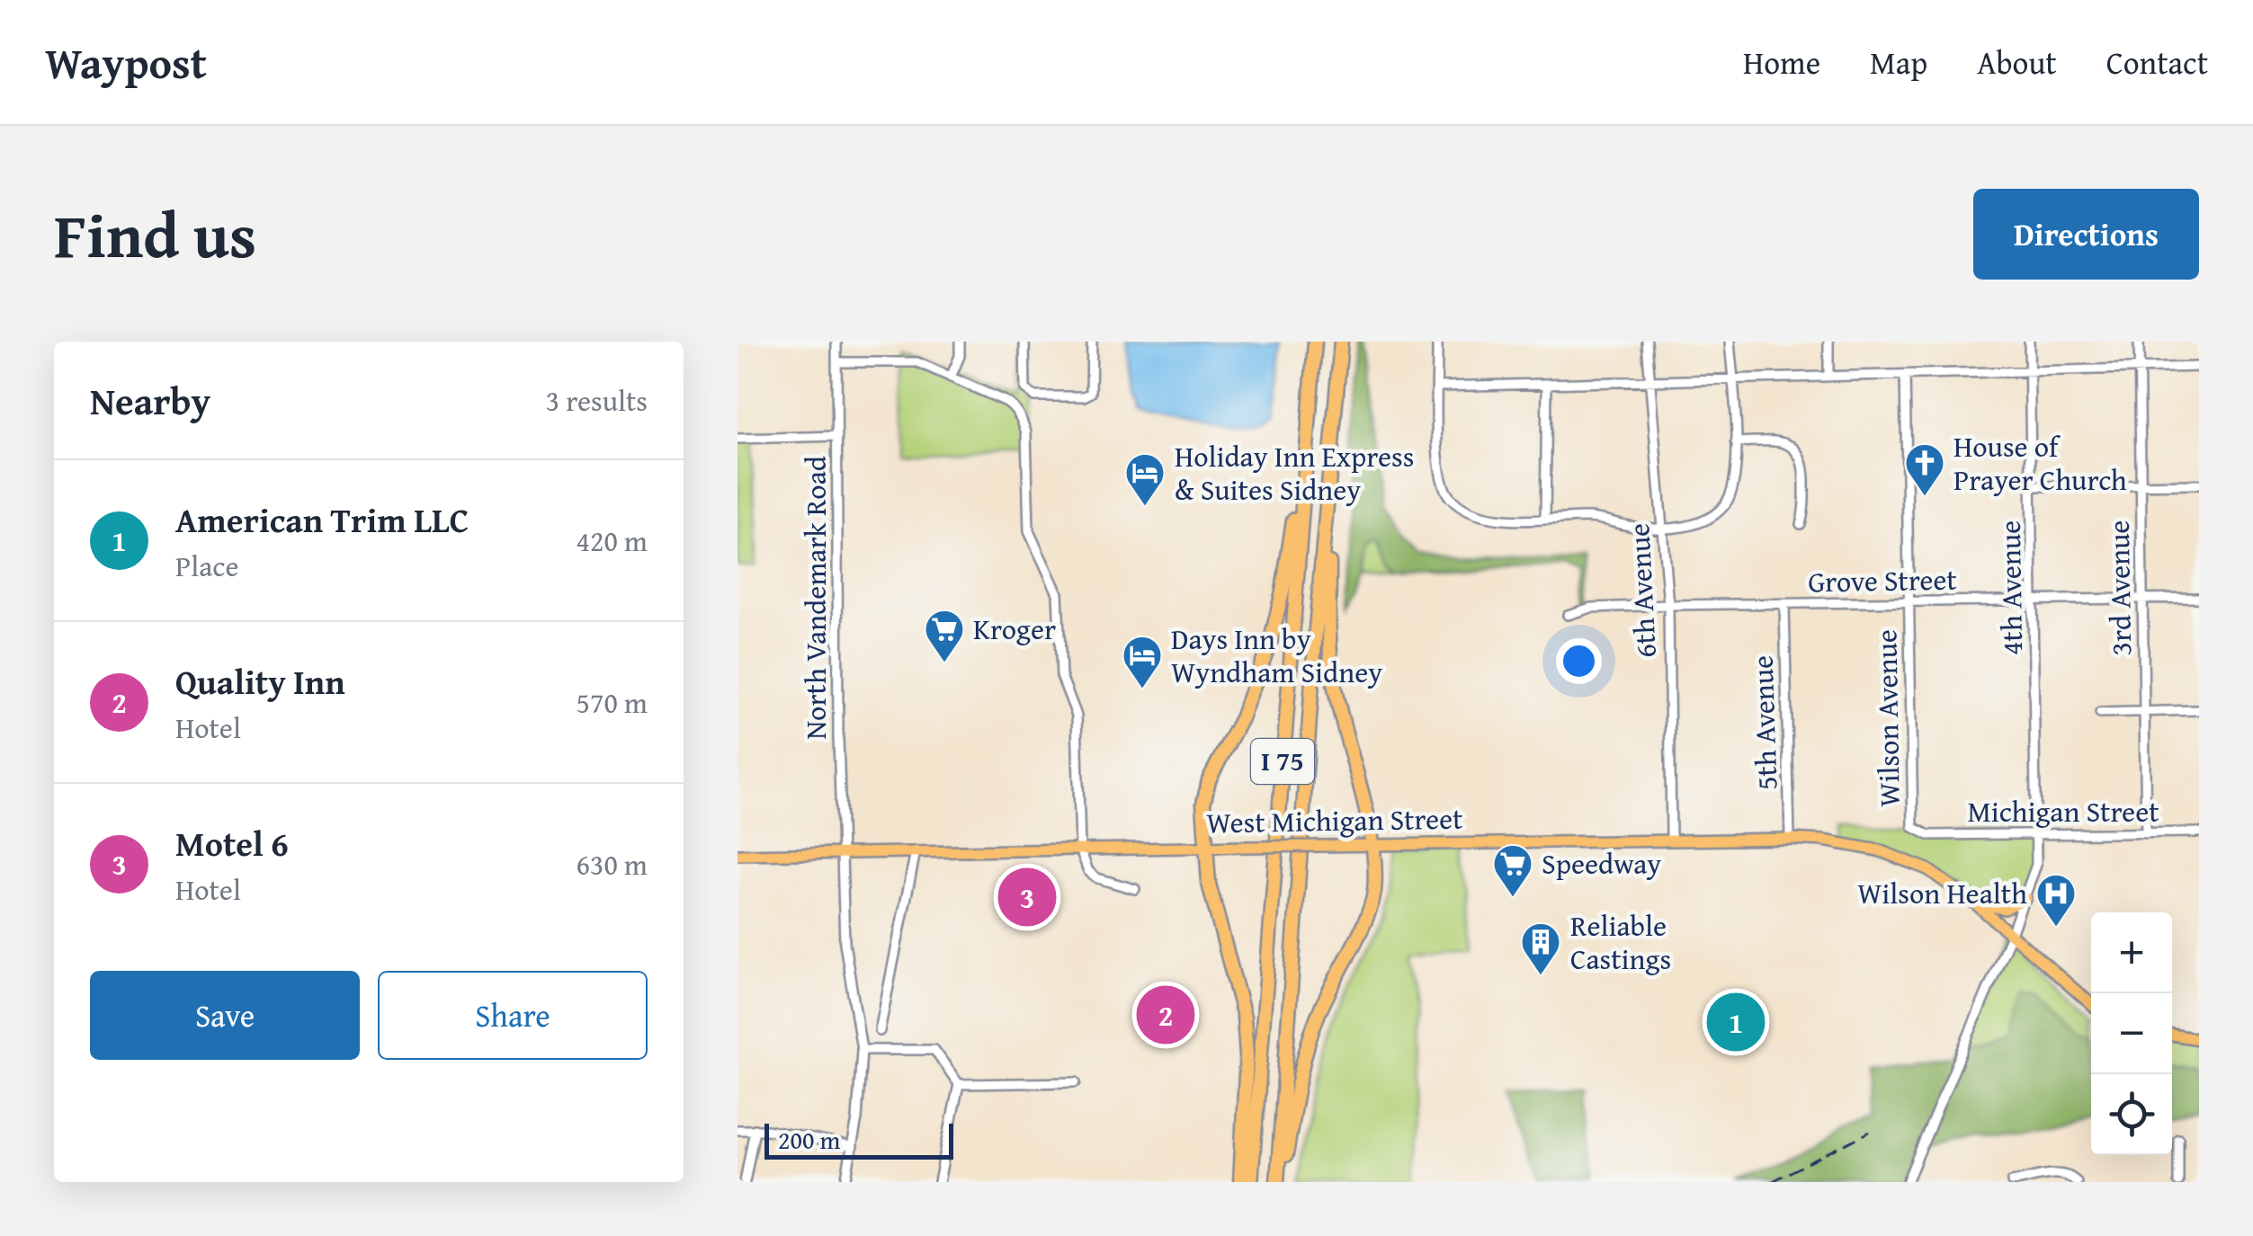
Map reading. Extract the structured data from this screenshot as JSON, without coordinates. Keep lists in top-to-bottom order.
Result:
{
  "streets": {
    "highway": ["I 75"],
    "main road": ["West Michigan Street"],
    "street": [
      "Grove Street",
      "4th Avenue",
      "3rd Avenue",
      "6th Avenue",
      "North Vandemark Road",
      "Wilson Avenue",
      "5th Avenue",
      "Michigan Street"
    ]
  },
  "crossings": [
    ["Grove Street", "4th Avenue"],
    ["Grove Street", "3rd Avenue"],
    ["Grove Street", "6th Avenue"],
    ["Grove Street", "Wilson Avenue"],
    ["Grove Street", "5th Avenue"],
    ["4th Avenue", "Michigan Street"],
    ["4th Avenue", "West Michigan Street"],
    ["3rd Avenue", "Michigan Street"],
    ["6th Avenue", "West Michigan Street"],
    ["North Vandemark Road", "West Michigan Street"],
    ["Wilson Avenue", "Michigan Street"],
    ["5th Avenue", "West Michigan Street"]
  ],
  "places": {
    "church": ["House of Prayer Church"],
    "hotel": ["Holiday Inn Express & Suites Sidney", "Days Inn by Wyndham Sidney"],
    "supermarket": ["Kroger", "Speedway"],
    "hospital": ["Wilson Health"],
    "building": ["Reliable Castings"]
  },
  "scale_bar": "200 m",
  "page": {
    "header": "Waypost",
    "nav": [
      "Home",
      "Map",
      "About",
      "Contact"
    ],
    "title": "Find us",
    "buttons": [
      "Directions",
      ["Save", "Share"]
    ],
    "heading": ["Nearby", "3 results"],
    "list": [
      {
        "mark": "1",
        "name": "American Trim LLC",
        "note": "Place",
        "value": "420 m"
      },
      {
        "mark": "2",
        "name": "Quality Inn",
        "note": "Hotel",
        "value": "570 m"
      },
      {
        "mark": "3",
        "name": "Motel 6",
        "note": "Hotel",
        "value": "630 m"
      }
    ],
    "pins": ["3", "2", "1"],
    "map_buttons": ["+", "−"],
    "scale": "200 m"
  }
}
